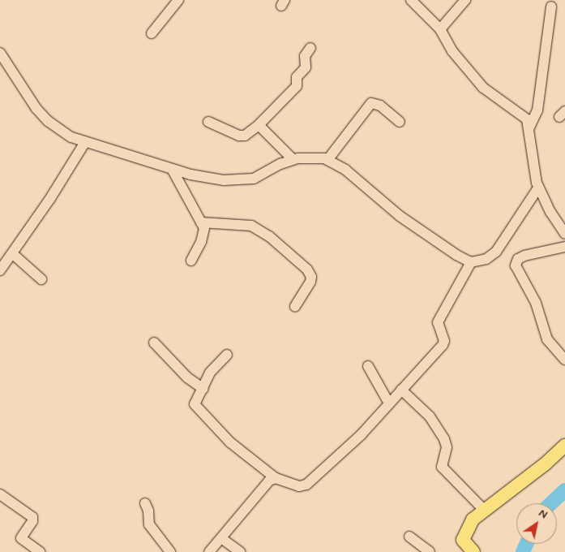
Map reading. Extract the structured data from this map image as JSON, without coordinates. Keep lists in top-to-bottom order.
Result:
{
  "north": "top right"
}
